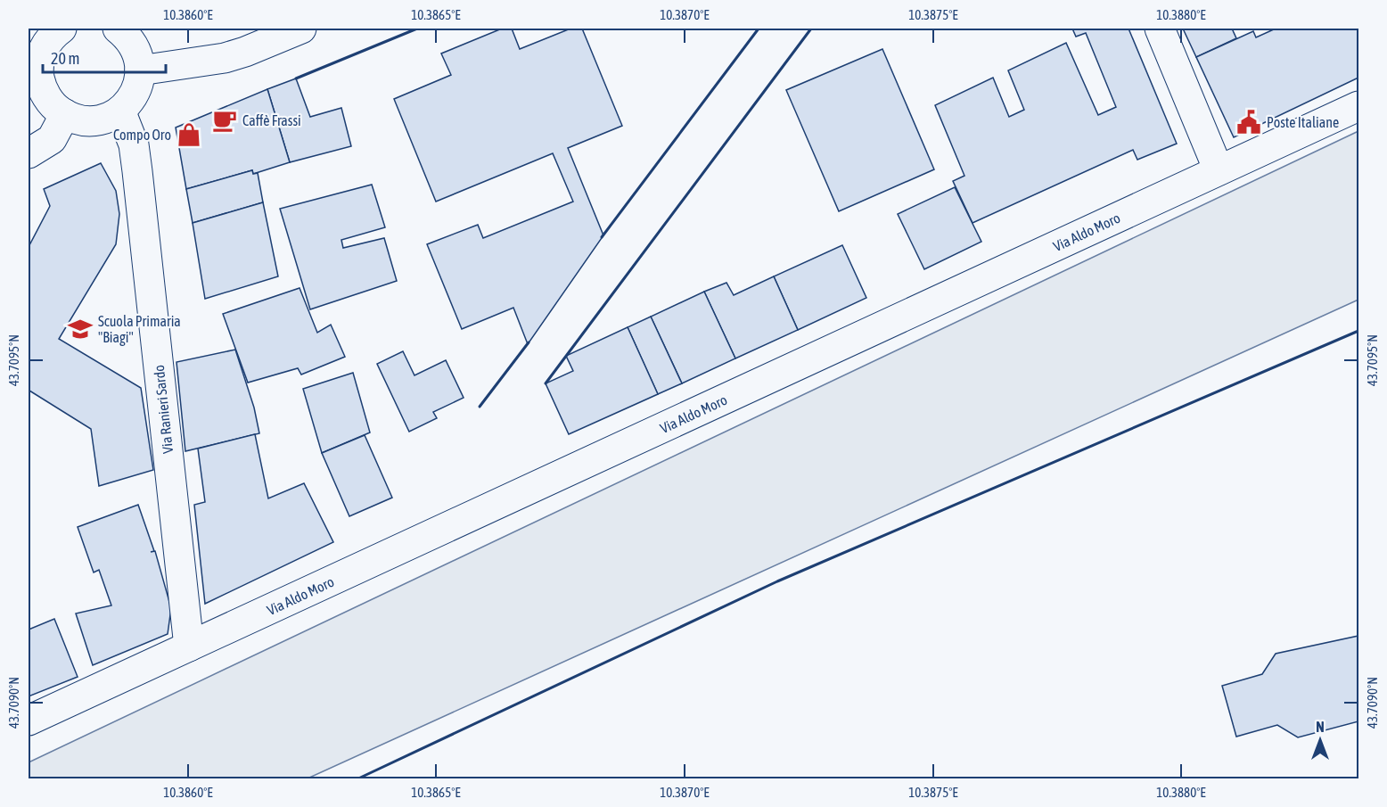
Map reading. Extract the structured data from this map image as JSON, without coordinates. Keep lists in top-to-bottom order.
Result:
{
  "streets": {
    "street": ["Via Aldo Moro", "Via Ranieri Sardo"]
  },
  "crossings": [
    ["Via Aldo Moro", "Via Ranieri Sardo"]
  ],
  "places": {
    "cafe": ["Caffè Frassi"],
    "public building": ["Poste Italiane"],
    "shop": ["Compo Oro"],
    "school or university": ["Scuola Primaria \"Biagi\""]
  },
  "scale_bar": "20 m",
  "north": "top",
  "coordinates": [
    "10.3860°E",
    "10.3865°E",
    "10.3870°E",
    "10.3875°E",
    "10.3880°E",
    "43.7095°N",
    "43.7090°N"
  ]
}
